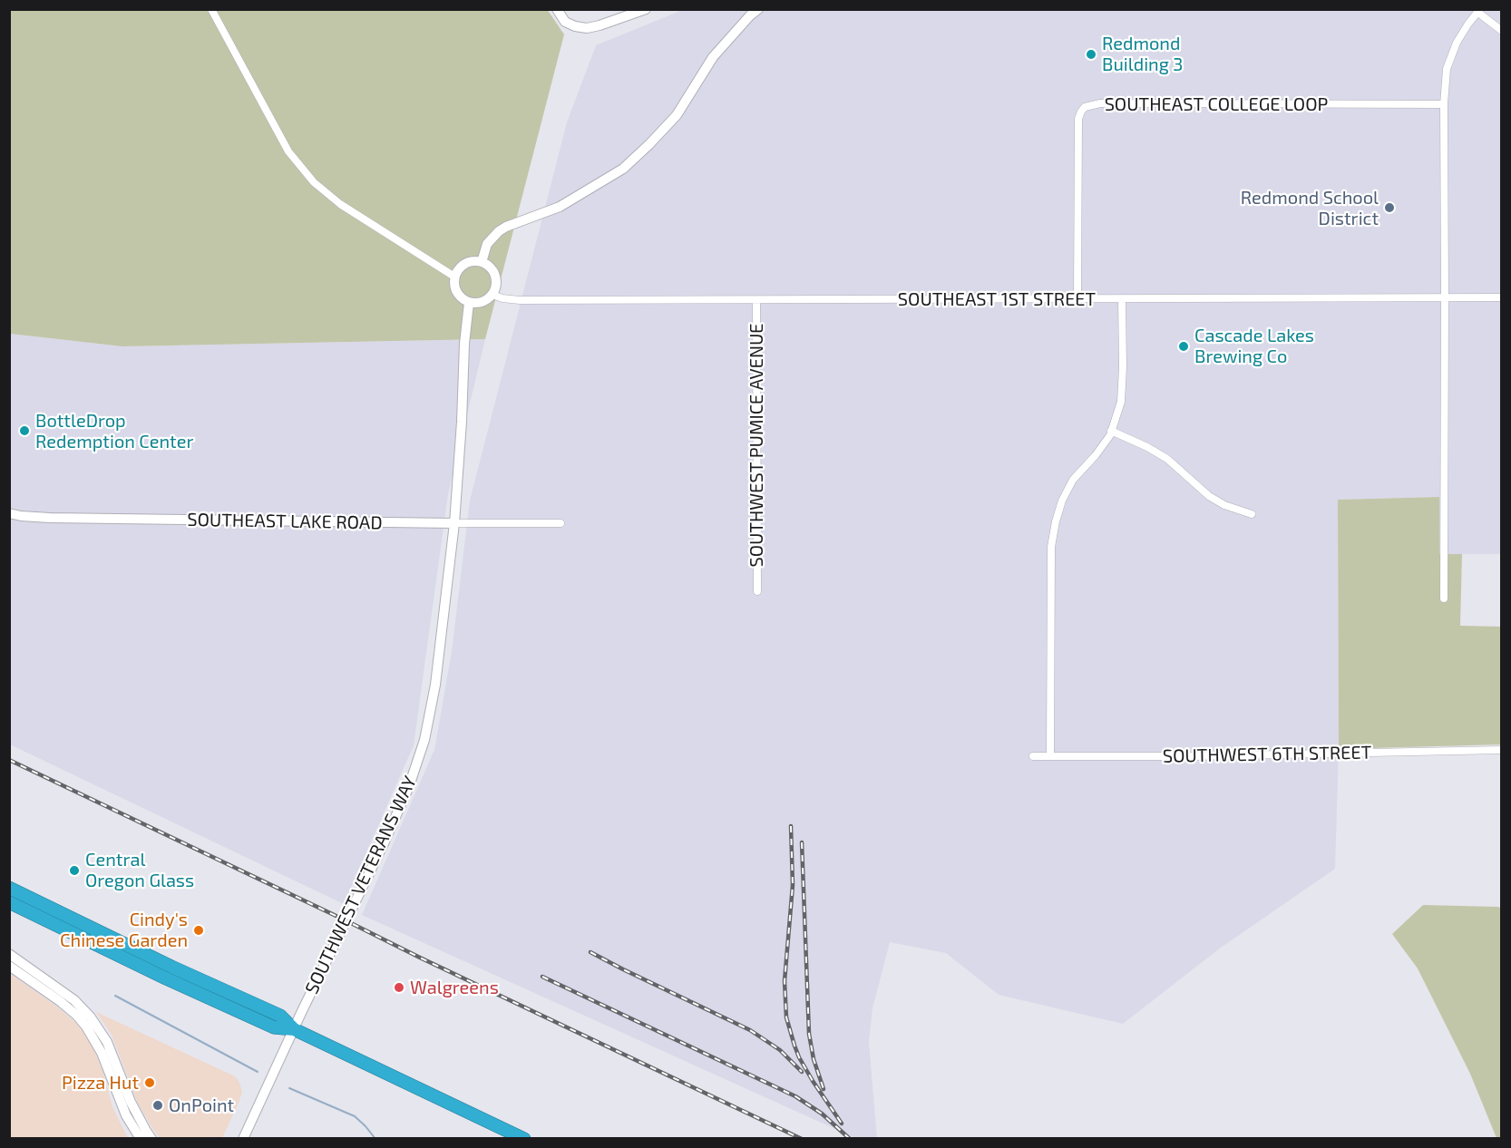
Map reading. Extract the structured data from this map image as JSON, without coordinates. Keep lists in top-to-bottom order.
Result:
{
  "streets": {
    "main road": ["SOUTHEAST LAKE ROAD", "SOUTHWEST VETERANS WAY"],
    "street": [
      "SOUTHEAST COLLEGE LOOP",
      "SOUTHEAST 1ST STREET",
      "SOUTHWEST PUMICE AVENUE",
      "SOUTHWEST 6TH STREET"
    ]
  },
  "crossings": [
    ["SOUTHEAST COLLEGE LOOP", "SOUTHEAST 1ST STREET"],
    ["SOUTHEAST 1ST STREET", "SOUTHWEST PUMICE AVENUE"],
    ["SOUTHEAST 1ST STREET", "SOUTHWEST VETERANS WAY"],
    ["SOUTHEAST LAKE ROAD", "SOUTHWEST VETERANS WAY"]
  ],
  "places": [
    "Redmond Building 3",
    "Redmond School District",
    "Cascade Lakes Brewing Co",
    "BottleDrop Redemption Center",
    "Central Oregon Glass",
    "Cindy's Chinese Garden",
    "Walgreens",
    "Pizza Hut",
    "OnPoint"
  ]
}
